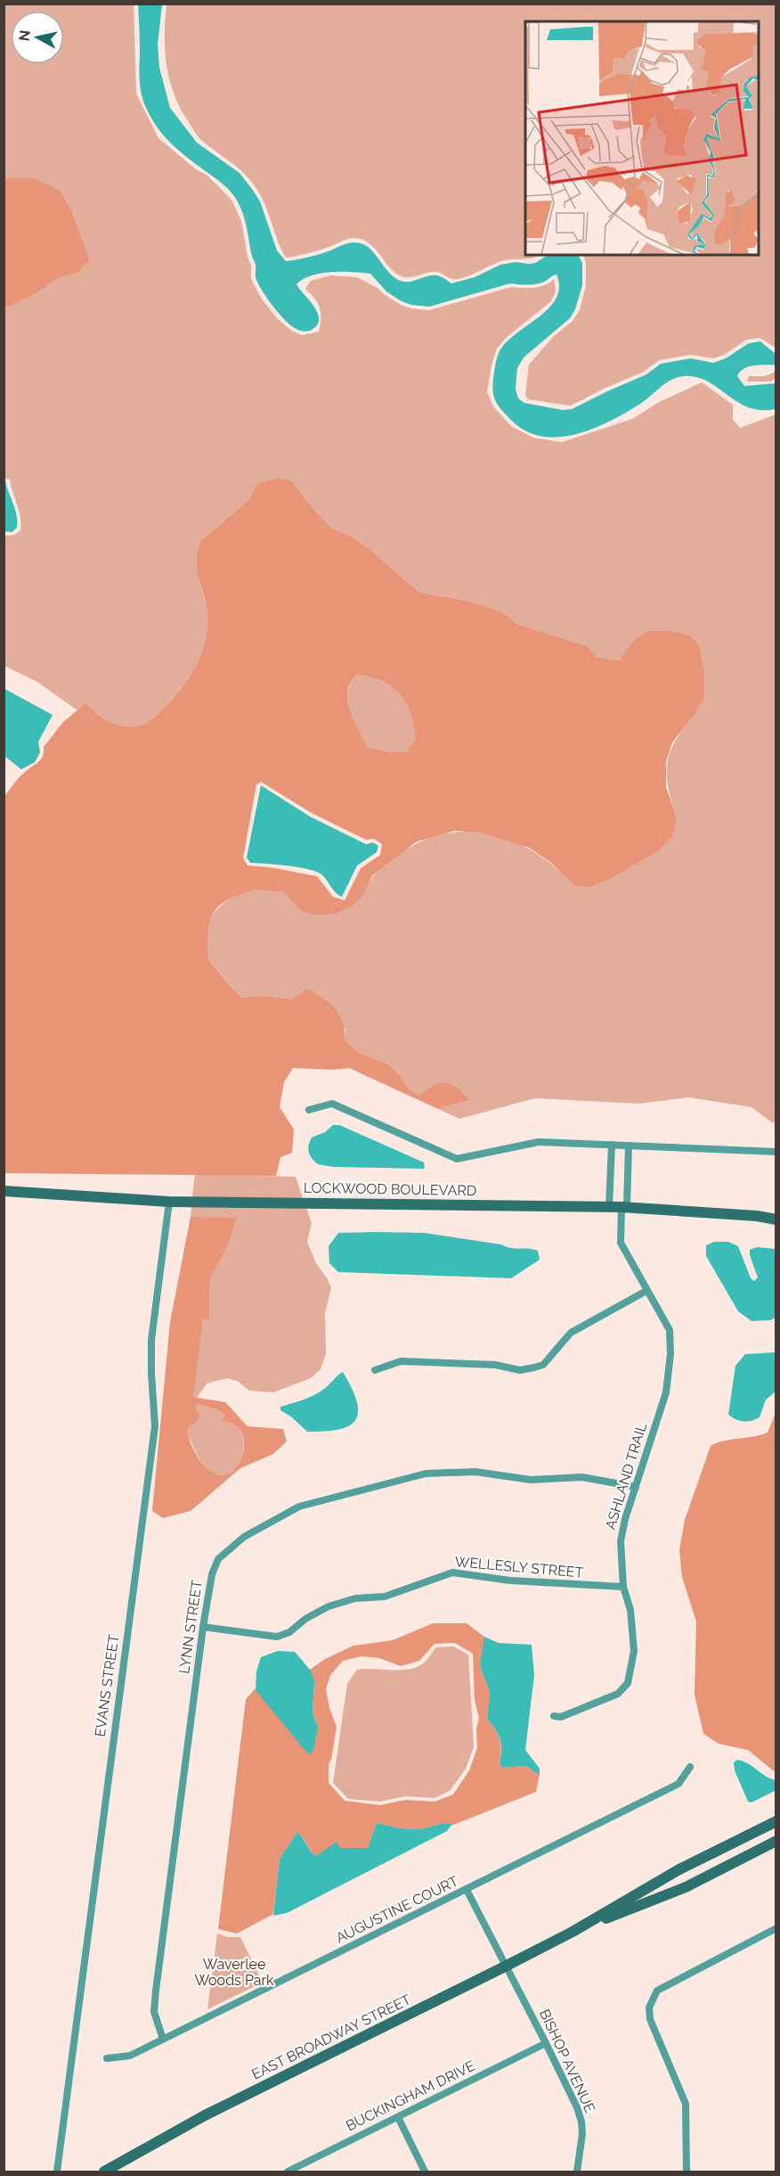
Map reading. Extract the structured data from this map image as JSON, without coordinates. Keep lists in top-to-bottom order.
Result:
{
  "streets": {
    "main road": ["LOCKWOOD BOULEVARD", "EAST BROADWAY STREET"],
    "street": [
      "ASHLAND TRAIL",
      "WELLESLY STREET",
      "LYNN STREET",
      "EVANS STREET",
      "AUGUSTINE COURT",
      "BISHOP AVENUE",
      "BUCKINGHAM DRIVE"
    ]
  },
  "crossings": [
    ["LOCKWOOD BOULEVARD", "ASHLAND TRAIL"],
    ["LOCKWOOD BOULEVARD", "EVANS STREET"],
    ["ASHLAND TRAIL", "WELLESLY STREET"],
    ["ASHLAND TRAIL", "LYNN STREET"],
    ["WELLESLY STREET", "LYNN STREET"],
    ["LYNN STREET", "AUGUSTINE COURT"],
    ["AUGUSTINE COURT", "BISHOP AVENUE"],
    ["EAST BROADWAY STREET", "BISHOP AVENUE"],
    ["BISHOP AVENUE", "BUCKINGHAM DRIVE"]
  ],
  "parks": ["Waverlee Woods Park"],
  "north": "left"
}
